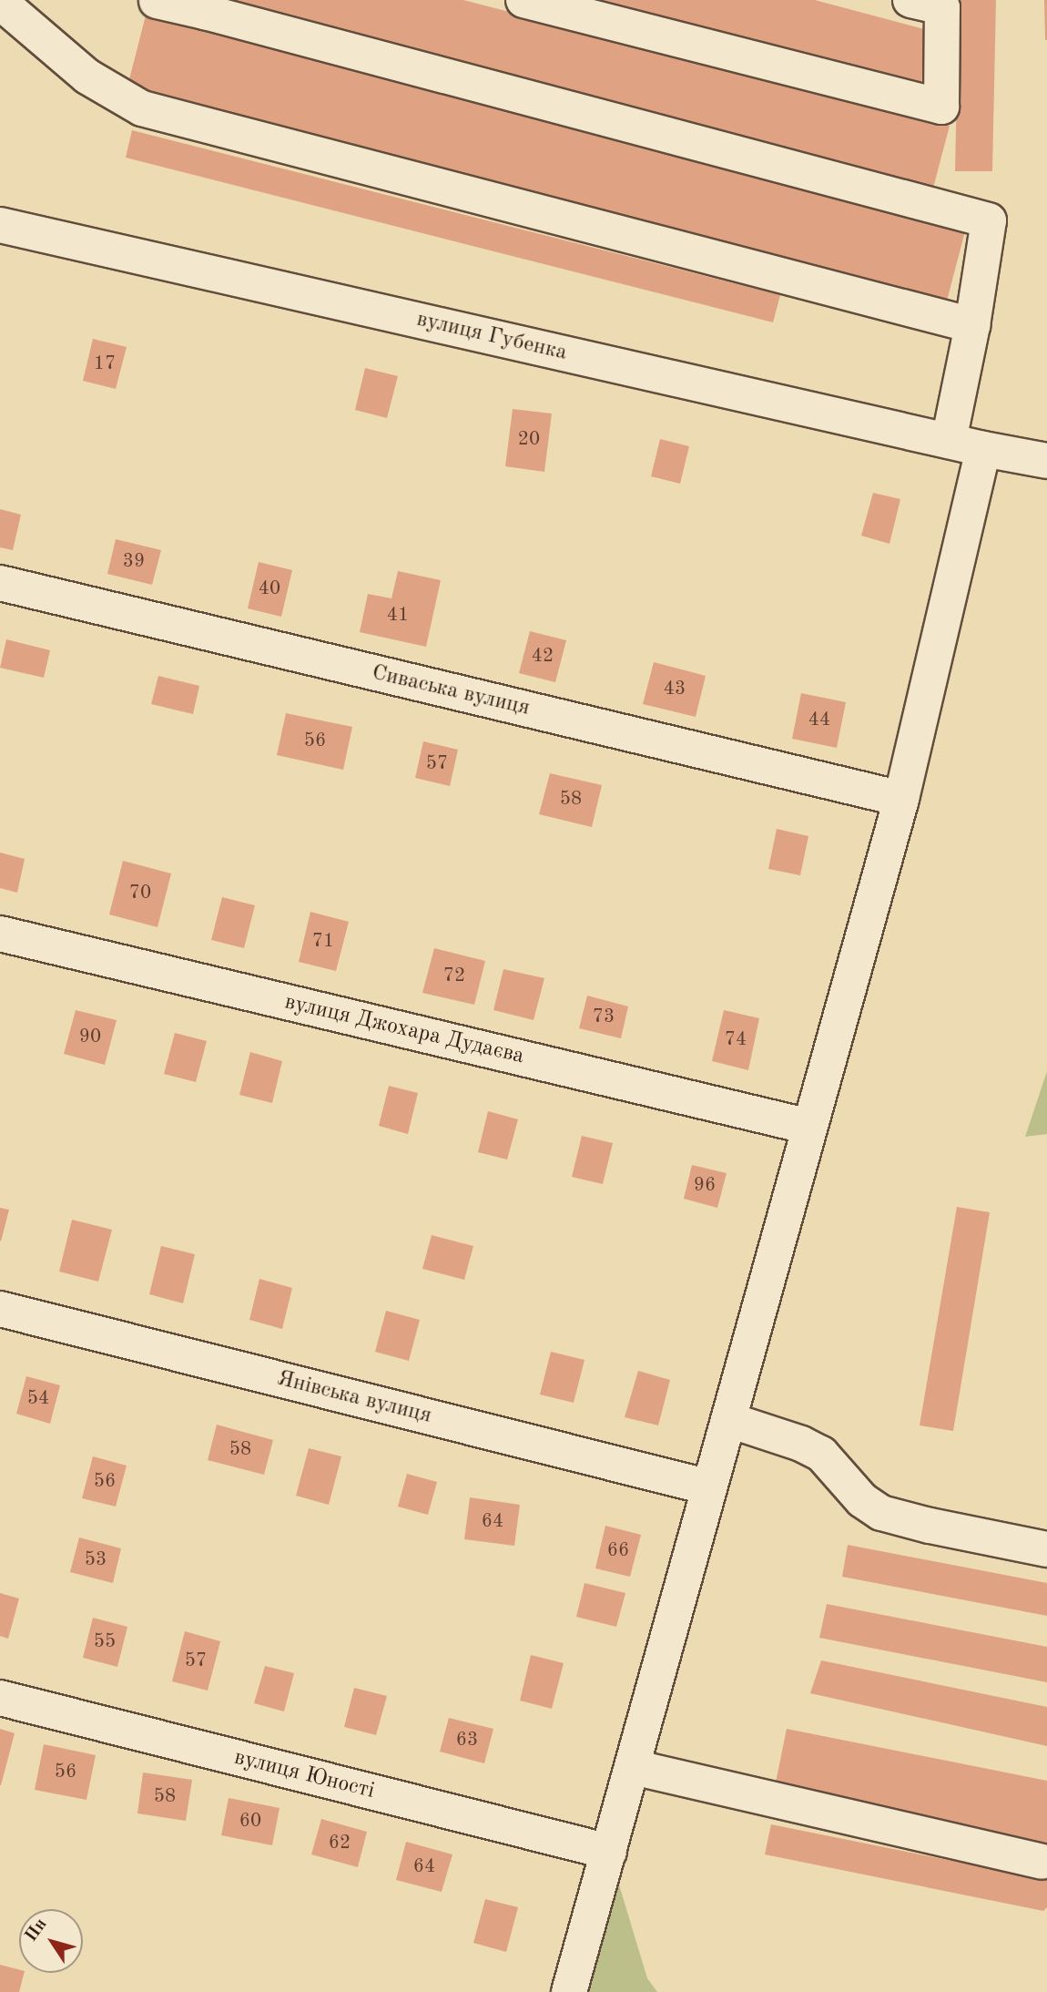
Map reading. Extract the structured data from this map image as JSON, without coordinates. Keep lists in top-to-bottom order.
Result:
{
  "streets": {
    "street": [
      "вулиця Губенка",
      "Сиваська вулиця",
      "вулиця Джохара Дудаєва",
      "Янівська вулиця",
      "вулиця Юності"
    ]
  },
  "house_numbers": [
    "17",
    "20",
    "39",
    "40",
    "41",
    "42",
    "43",
    "44",
    "56",
    "57",
    "58",
    "70",
    "71",
    "72",
    "73",
    "90",
    "74",
    "96",
    "54",
    "58",
    "56",
    "64",
    "66",
    "53",
    "55",
    "57",
    "63",
    "56",
    "58",
    "60",
    "62",
    "64"
  ],
  "north": "top left"
}
